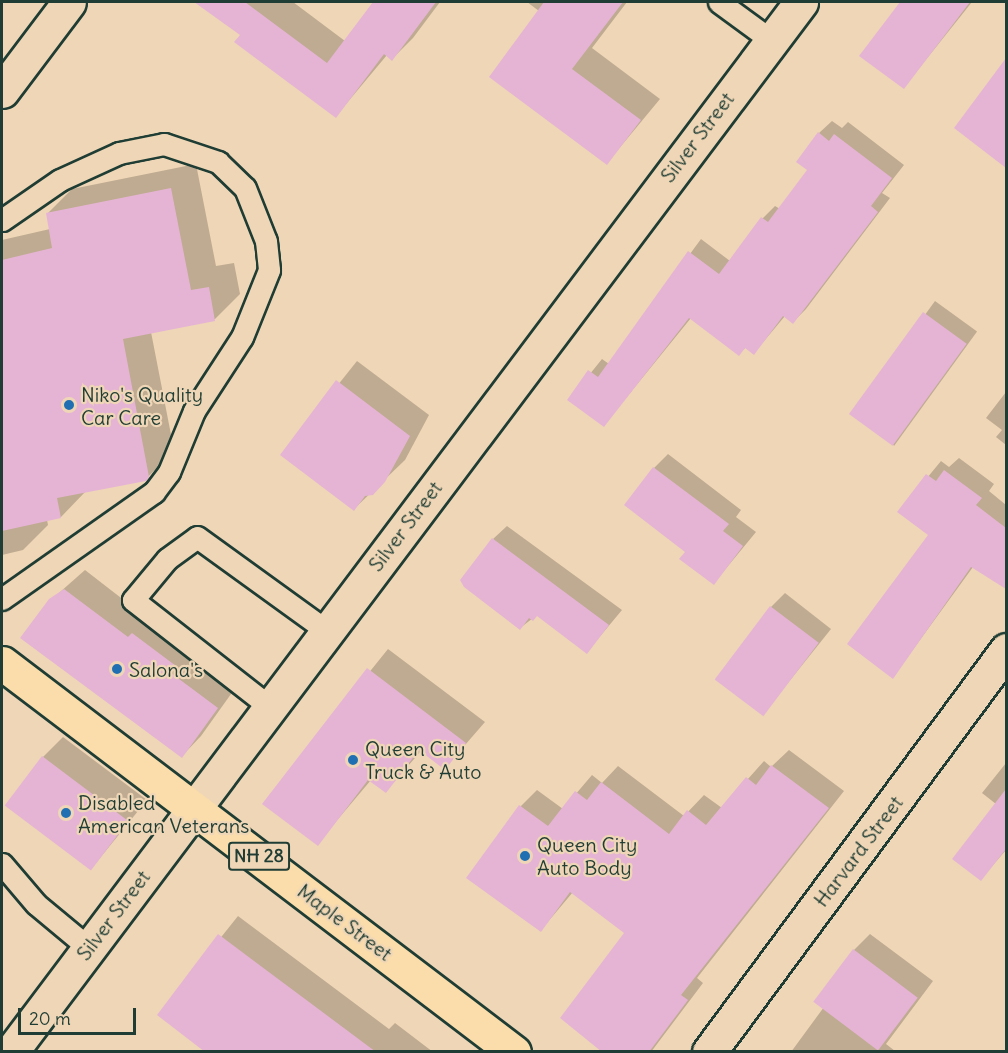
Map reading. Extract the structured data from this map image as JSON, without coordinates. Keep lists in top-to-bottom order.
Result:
{
  "streets": {
    "main road": ["NH 28", "Maple Street"],
    "street": ["Silver Street", "Harvard Street"]
  },
  "crossings": [
    ["Silver Street", "Maple Street"]
  ],
  "places": [
    "Niko's Quality Car Care",
    "Salona's",
    "Queen City Truck & Auto",
    "Disabled American Veterans",
    "Queen City Auto Body"
  ],
  "scale_bar": "20 m"
}
